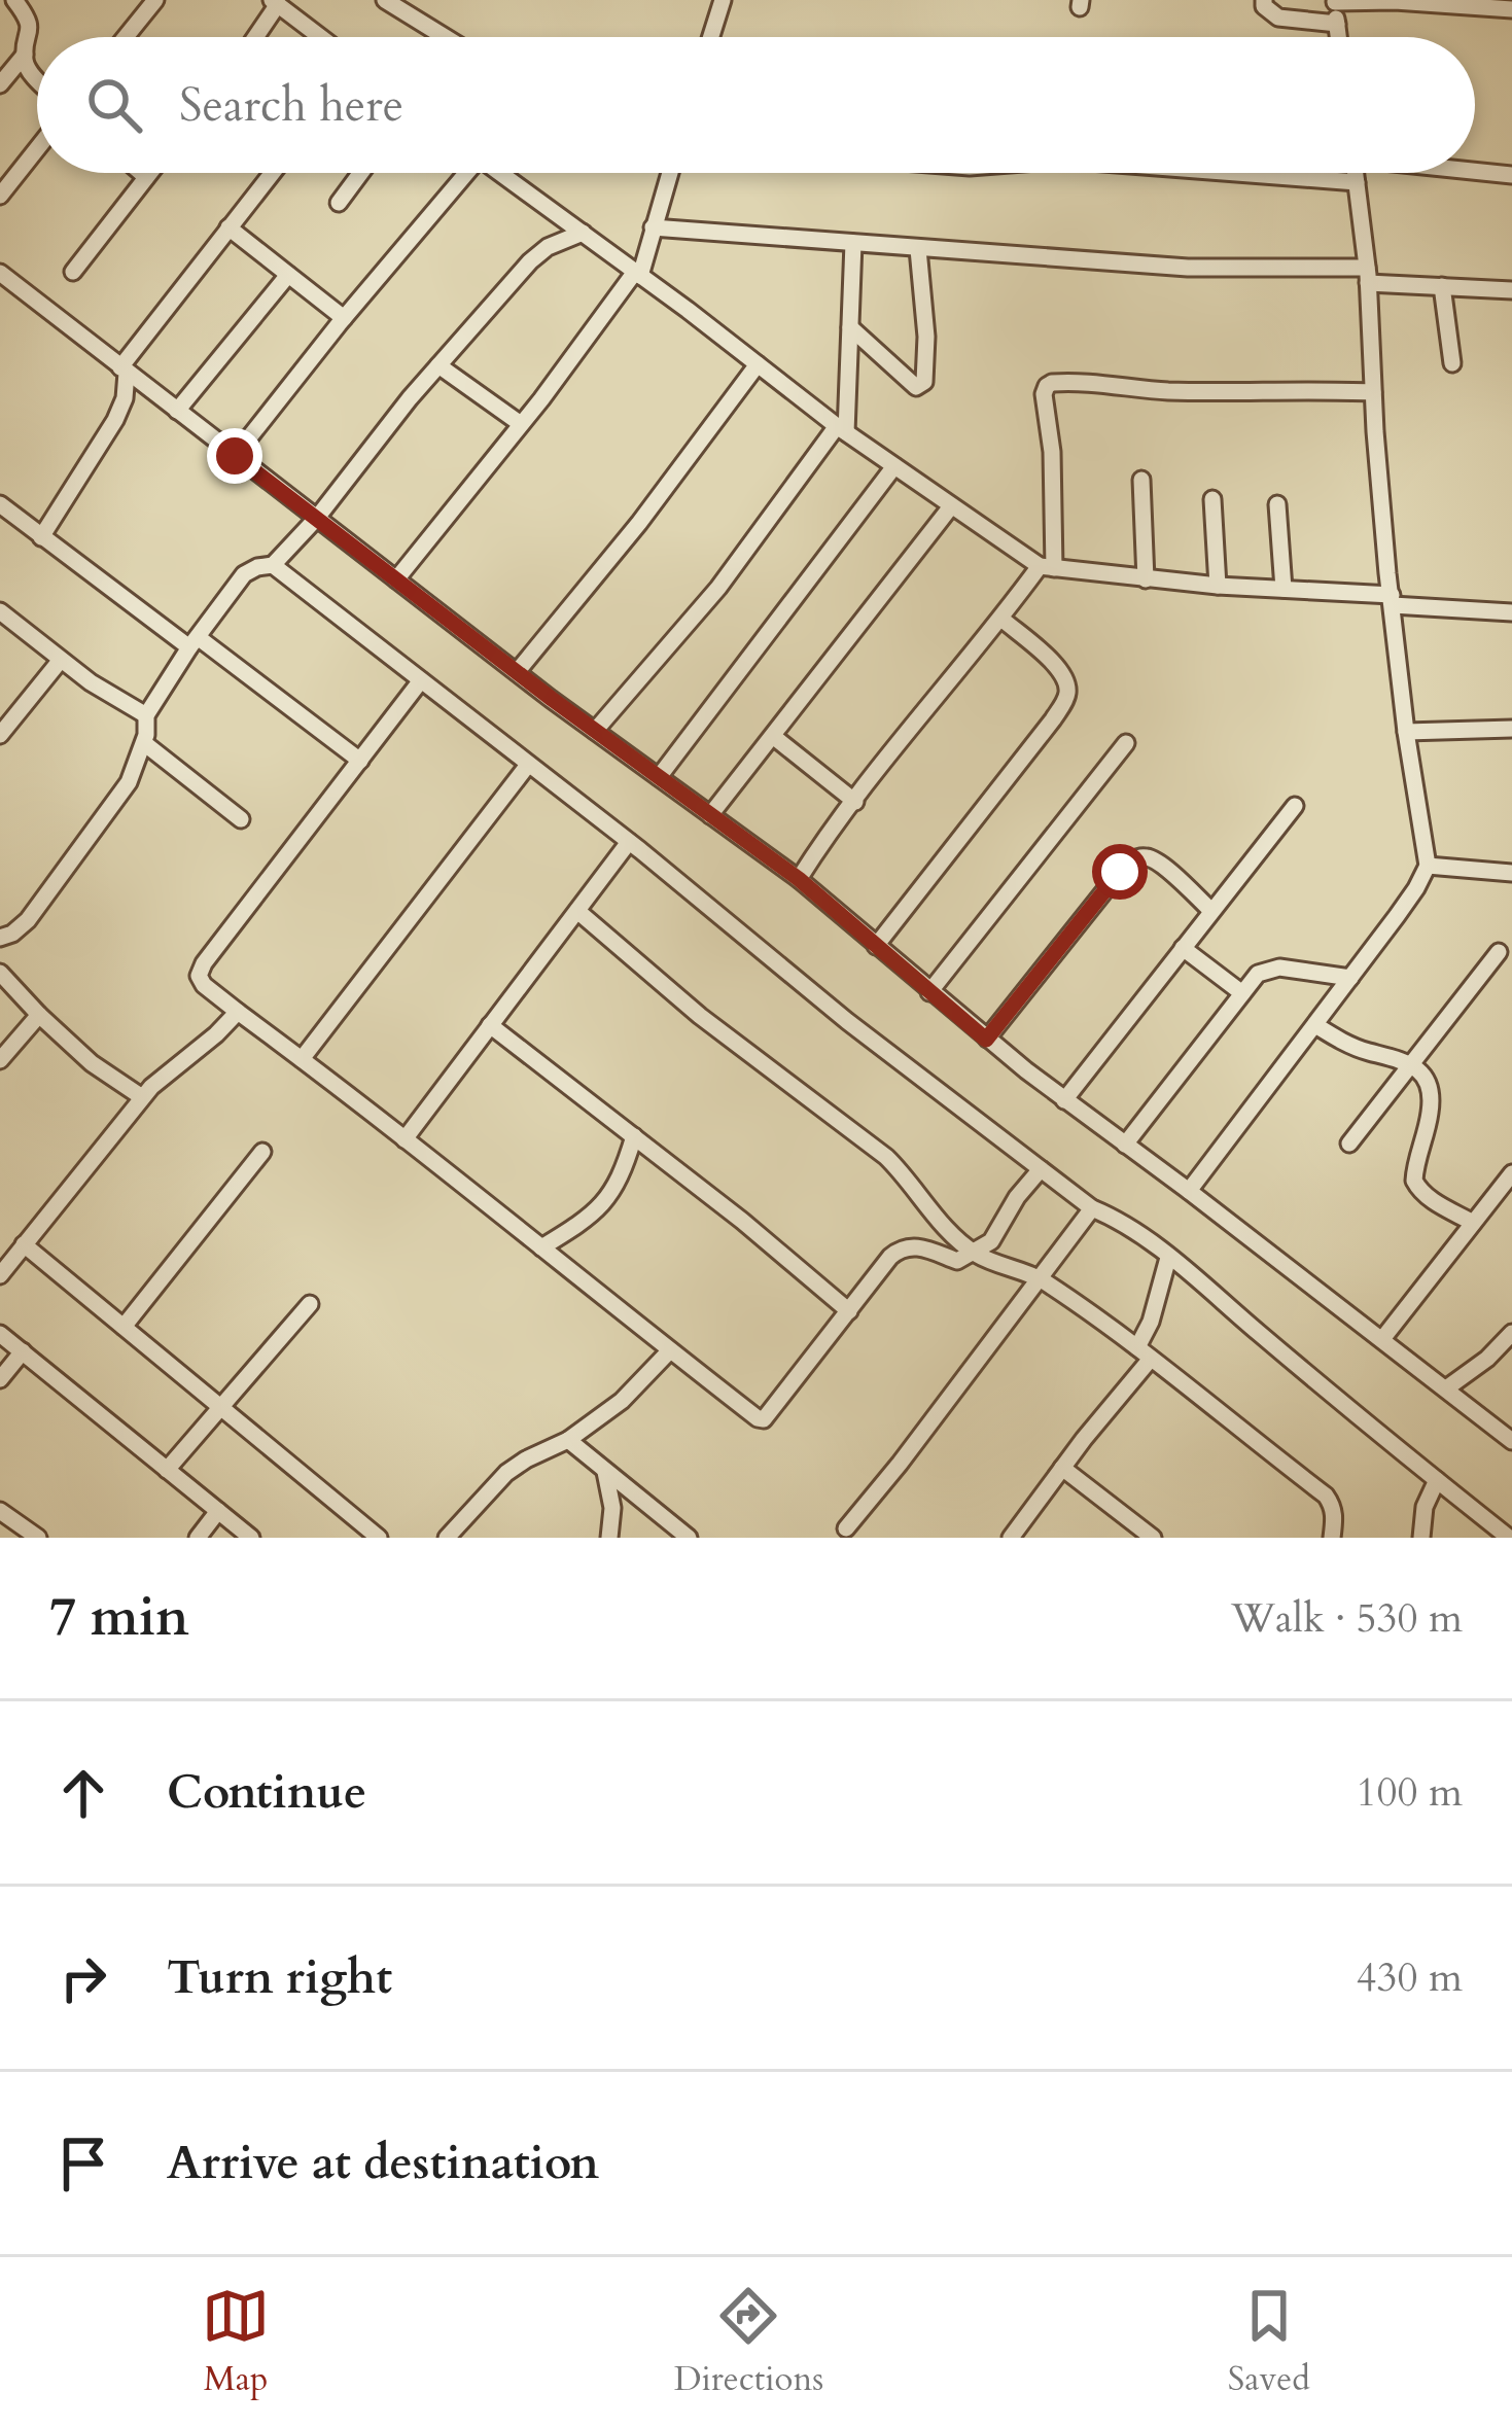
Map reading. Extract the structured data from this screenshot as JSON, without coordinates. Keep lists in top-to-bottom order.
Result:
{
  "page": {
    "search": "Search here",
    "heading": ["7 min", "Walk · 530 m"],
    "list": [
      ["Continue", "100 m"],
      ["Turn right", "430 m"],
      "Arrive at destination"
    ],
    "nav": ["Map", "Directions", "Saved"]
  }
}
